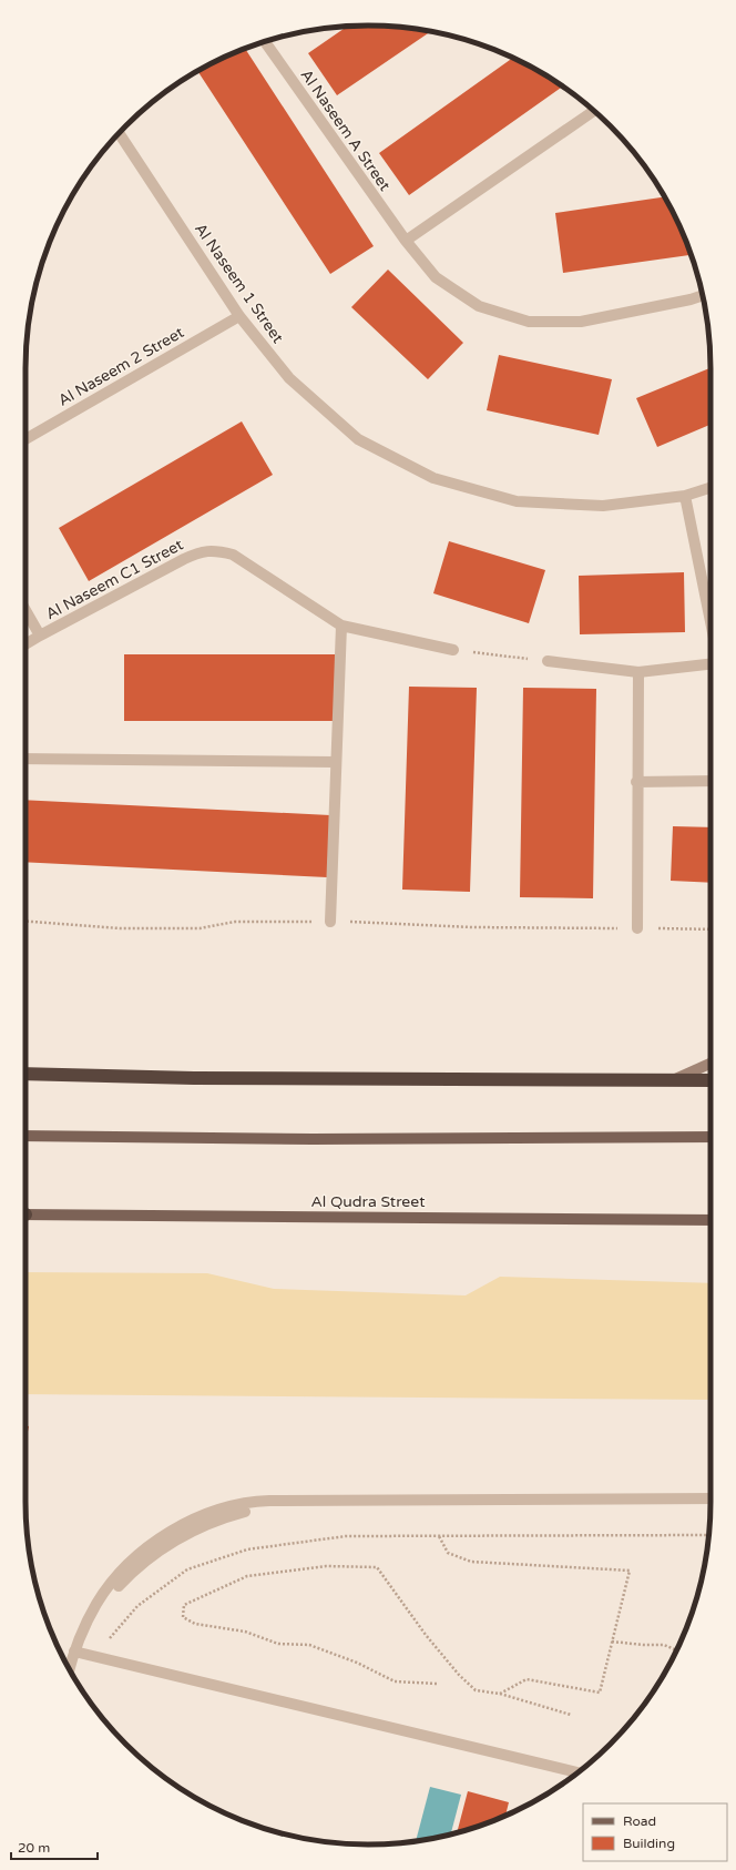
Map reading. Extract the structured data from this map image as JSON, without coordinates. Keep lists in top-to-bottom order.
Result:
{
  "streets": {
    "main road": ["Al Qudra Street"],
    "street": [
      "Al Naseem A Street",
      "Al Naseem 1 Street",
      "Al Naseem 2 Street",
      "Al Naseem C1 Street"
    ]
  },
  "crossings": [
    ["Al Naseem 1 Street", "Al Naseem 2 Street"]
  ],
  "legend": ["Road", "Building"],
  "scale_bar": "20 m"
}
